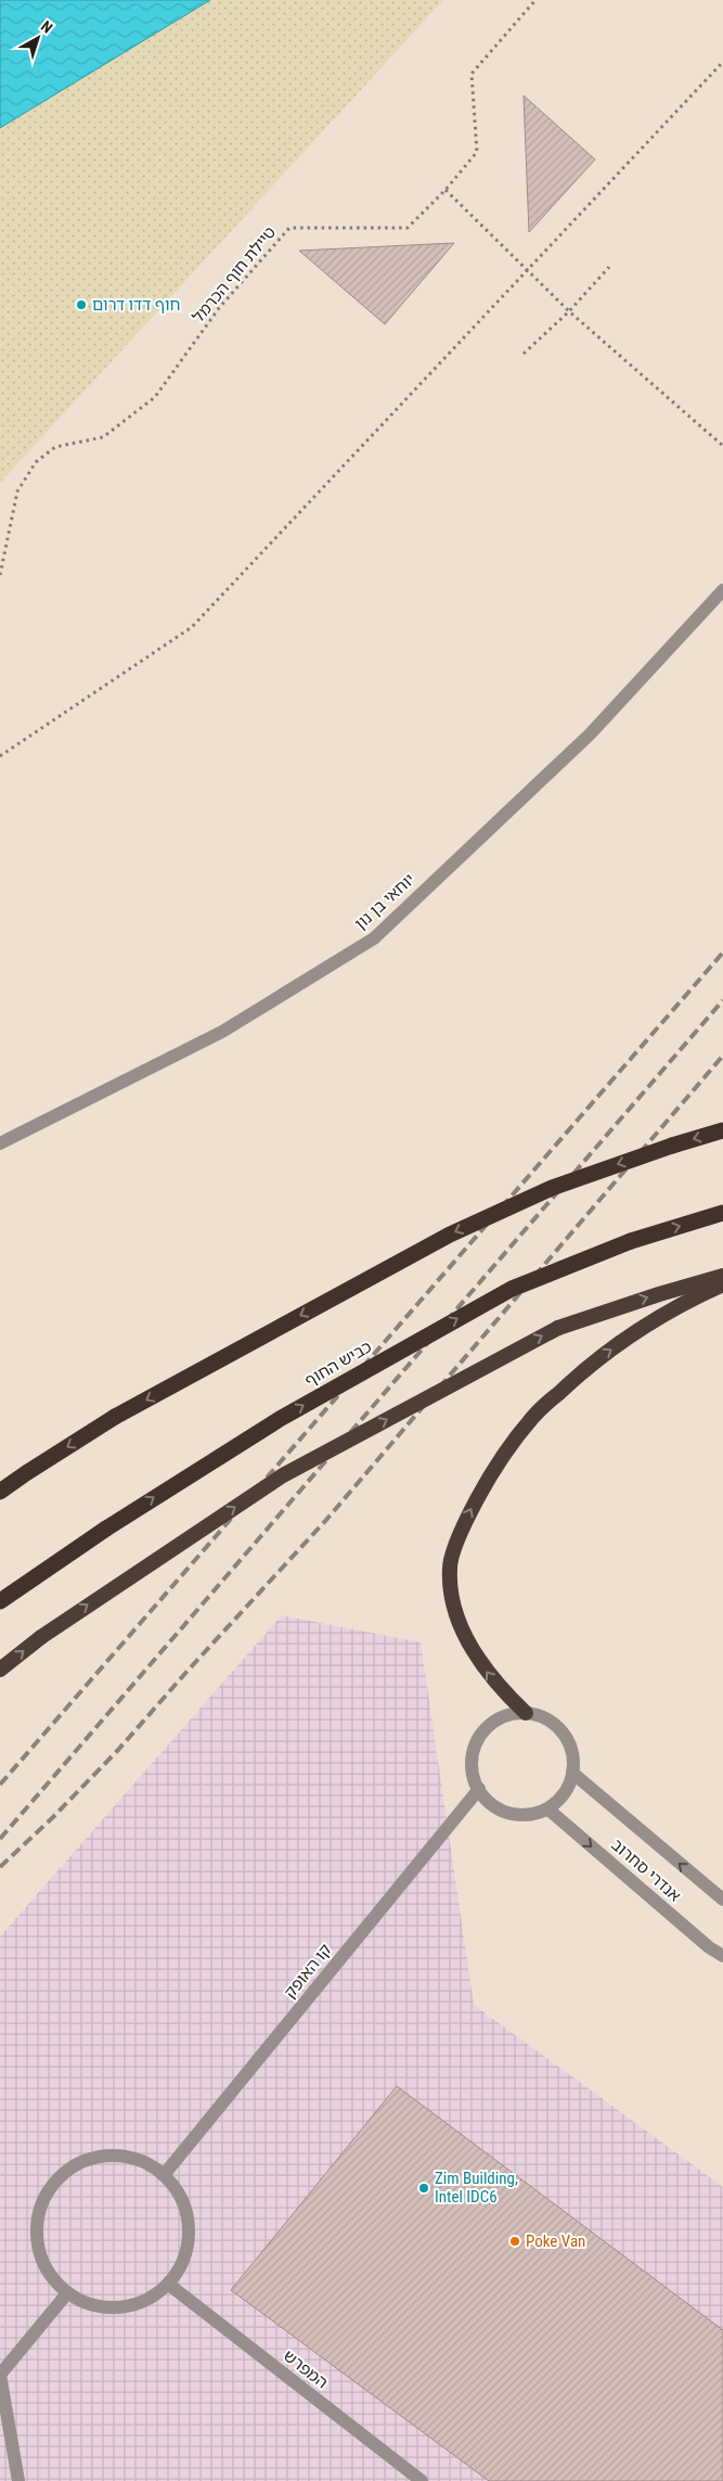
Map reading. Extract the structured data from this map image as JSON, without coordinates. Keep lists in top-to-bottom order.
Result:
{
  "streets": {
    "highway": ["כביש החוף"],
    "street": [
      "יוחאי בן נון",
      "אנדרי סחרוב",
      "קו האופק",
      "המפרש"
    ],
    "path": ["טיילת חוף הכרמל"]
  },
  "crossings": [
    ["אנדרי סחרוב", "קו האופק"],
    ["קו האופק", "המפרש"]
  ],
  "places": ["חוף דדו דרום", "Zim Building, Intel IDC6", "Poke Van"],
  "north": "top right"
}
